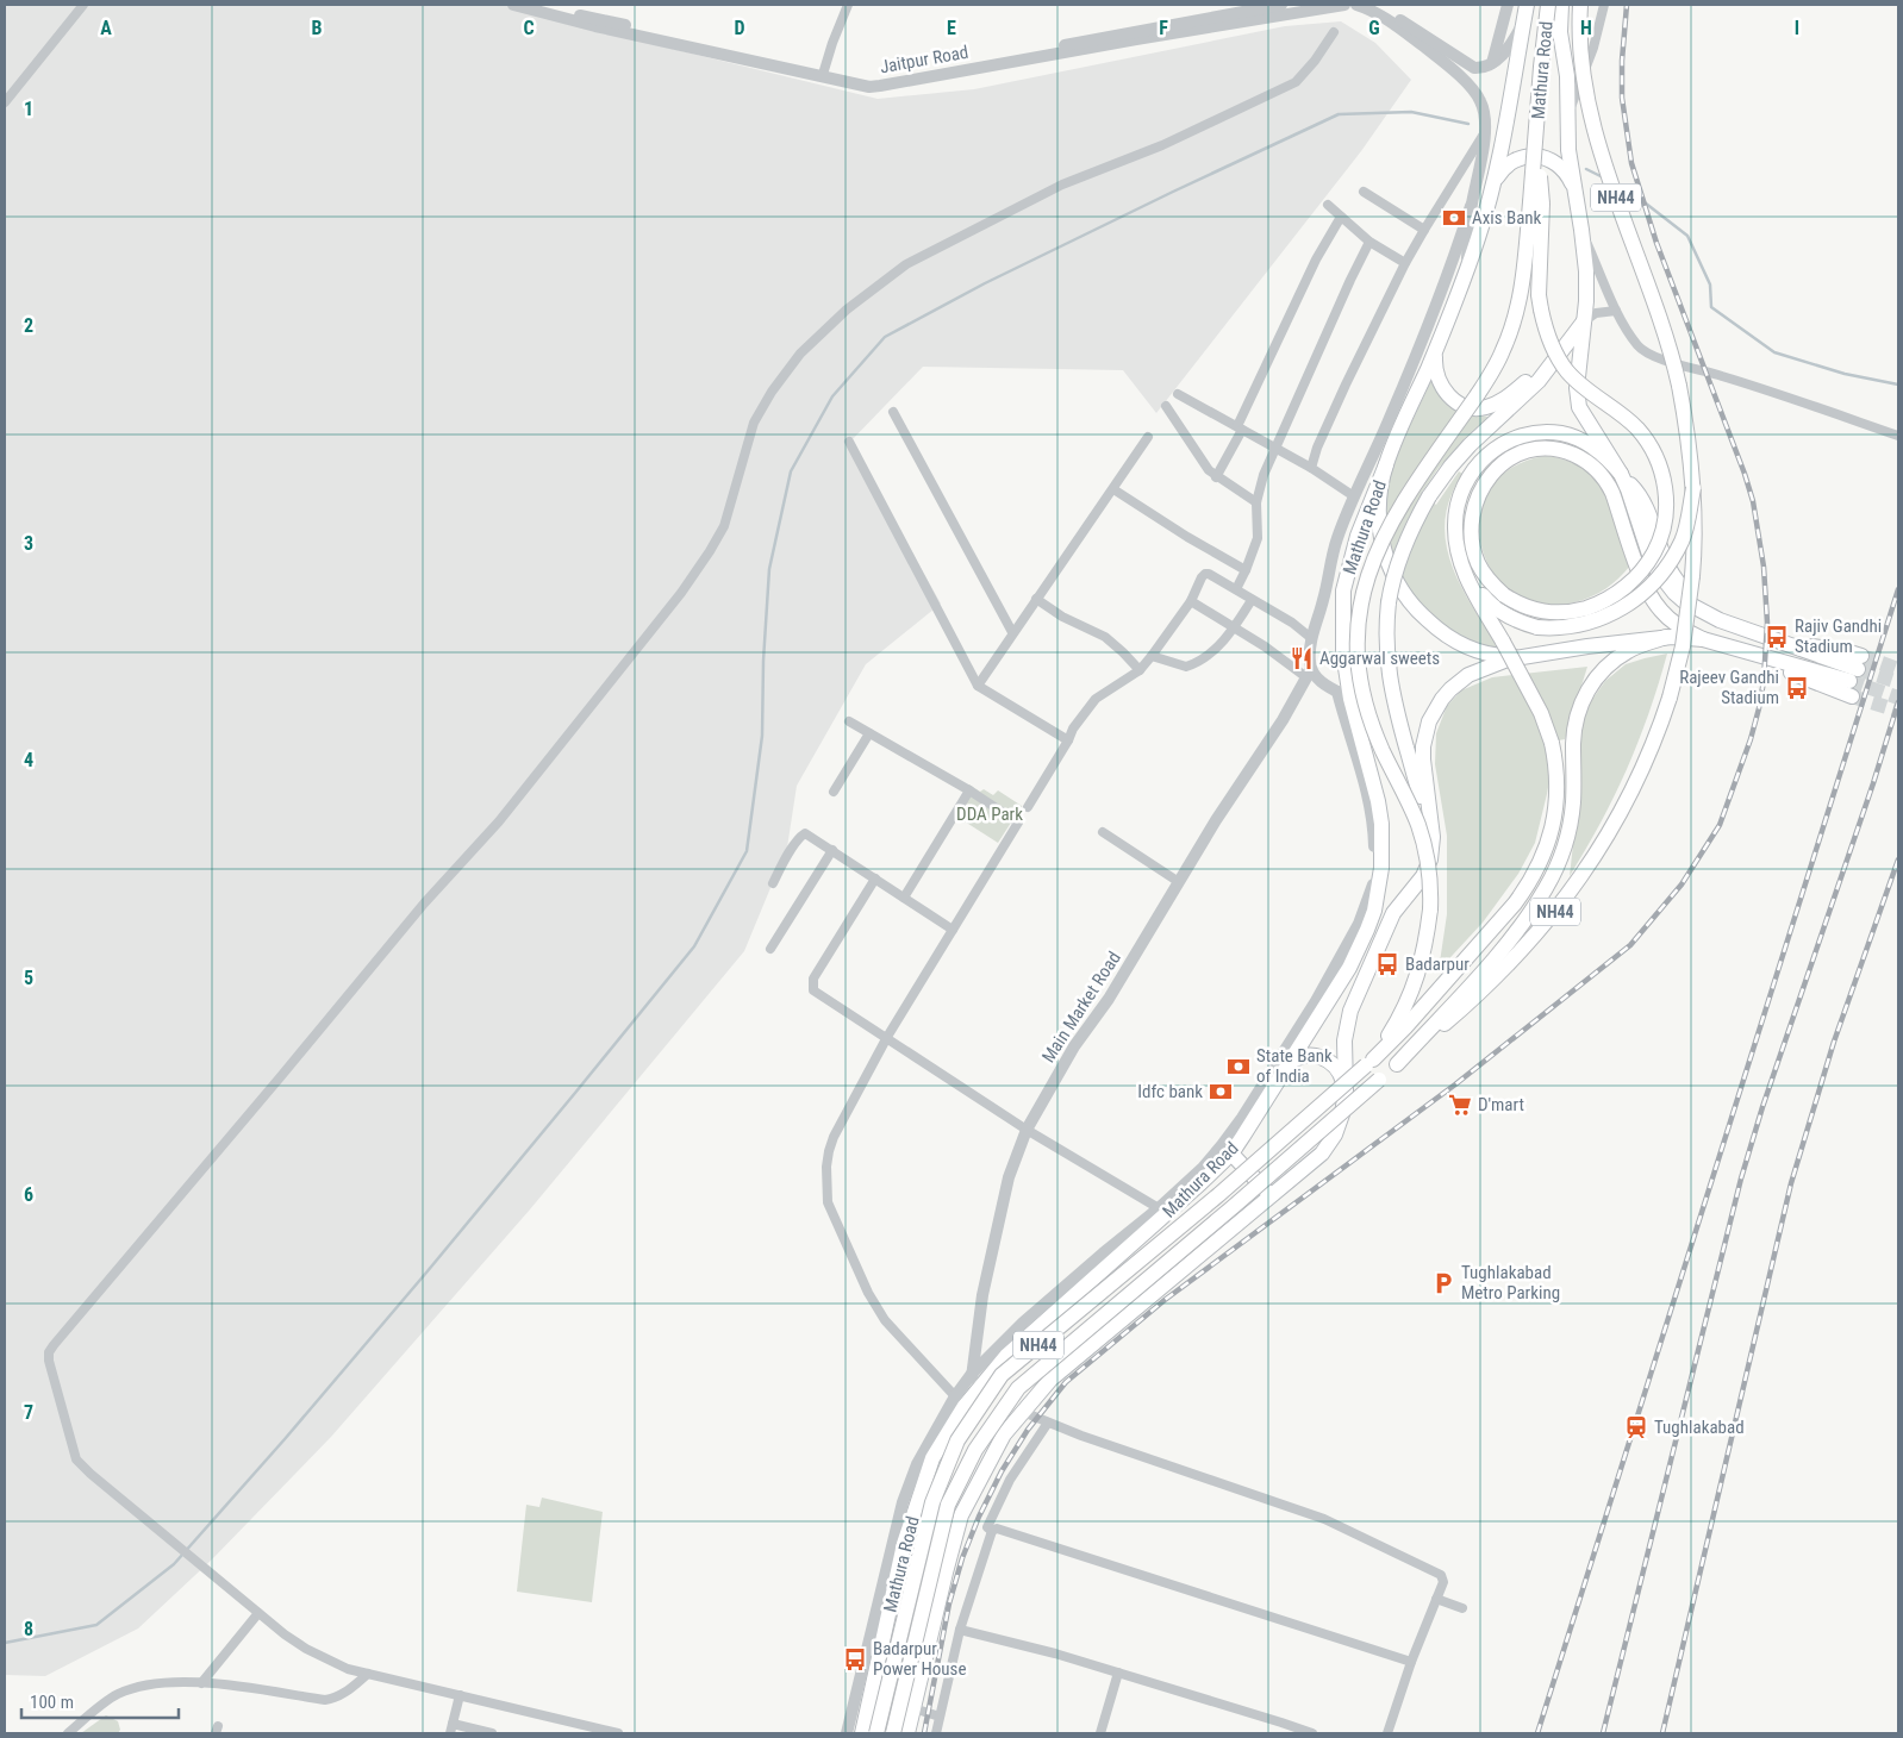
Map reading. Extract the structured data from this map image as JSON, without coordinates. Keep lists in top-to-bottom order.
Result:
{
  "streets": {
    "main road": ["Mathura Road", "NH44"],
    "street": ["Jaitpur Road", "Main Market Road"]
  },
  "crossings": [
    ["Mathura Road", "Main Market Road"]
  ],
  "parks": ["DDA Park"],
  "places": {
    "bank": ["Axis Bank", "State Bank of India", "Idfc bank"],
    "bus stop": [
      "Rajiv Gandhi Stadium",
      "Rajeev Gandhi Stadium",
      "Badarpur",
      "Badarpur Power House"
    ],
    "restaurant": ["Aggarwal sweets"],
    "supermarket": ["D'mart"],
    "parking": ["Tughlakabad Metro Parking"],
    "station": ["Tughlakabad"]
  },
  "scale_bar": "100 m",
  "grid": {
    "columns": [
      "A",
      "B",
      "C",
      "D",
      "E",
      "F",
      "G",
      "H",
      "I"
    ],
    "rows": [
      "1",
      "2",
      "3",
      "4",
      "5",
      "6",
      "7",
      "8"
    ]
  }
}
